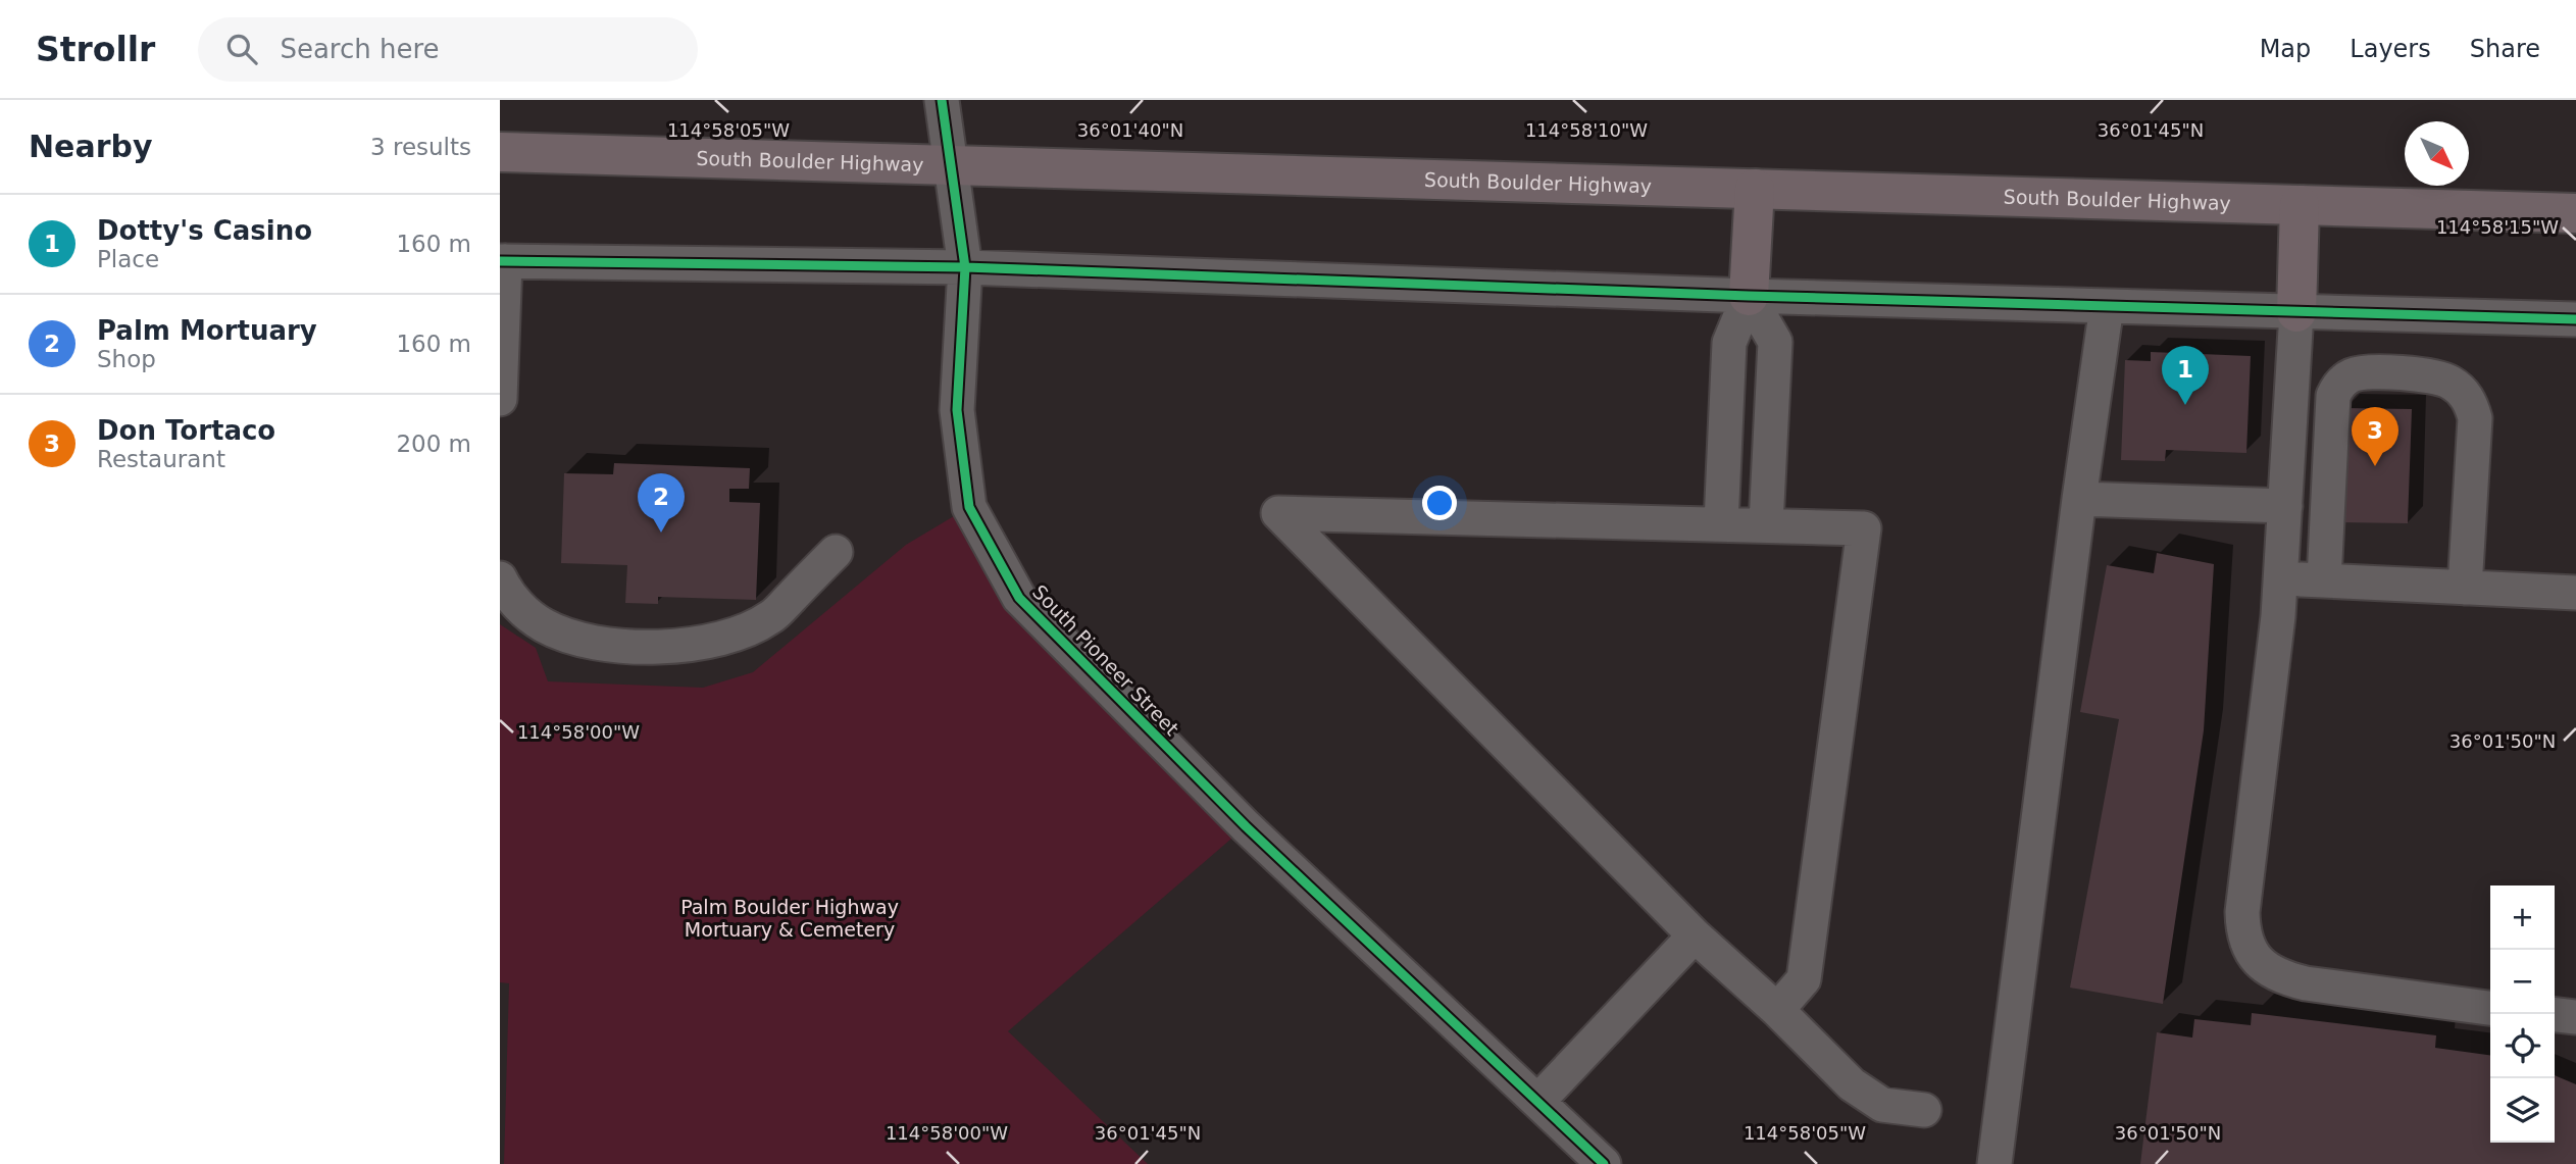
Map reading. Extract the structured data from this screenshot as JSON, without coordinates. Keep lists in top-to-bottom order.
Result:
{
  "streets": {
    "main road": ["South Boulder Highway"],
    "street": ["South Pioneer Street"]
  },
  "crossings": [
    ["South Boulder Highway", "South Pioneer Street"]
  ],
  "parks": ["Palm Boulder Highway Mortuary & Cemetery"],
  "north": "bottom right",
  "page": {
    "header": "Strollr",
    "search": "Search here",
    "nav": ["Map", "Layers", "Share"],
    "heading": ["Nearby", "3 results"],
    "list": [
      {
        "mark": "1",
        "name": "Dotty's Casino",
        "note": "Place",
        "value": "160 m"
      },
      {
        "mark": "2",
        "name": "Palm Mortuary",
        "note": "Shop",
        "value": "160 m"
      },
      {
        "mark": "3",
        "name": "Don Tortaco",
        "note": "Restaurant",
        "value": "200 m"
      }
    ],
    "pins": ["1", "3", "2"],
    "map_buttons": ["+", "−"]
  },
  "coordinates": [
    "114°58'05\"W",
    "114°58'10\"W",
    "36°01'45\"N",
    "36°01'40\"N",
    "114°58'15\"W",
    "114°58'00\"W",
    "36°01'50\"N"
  ]
}
